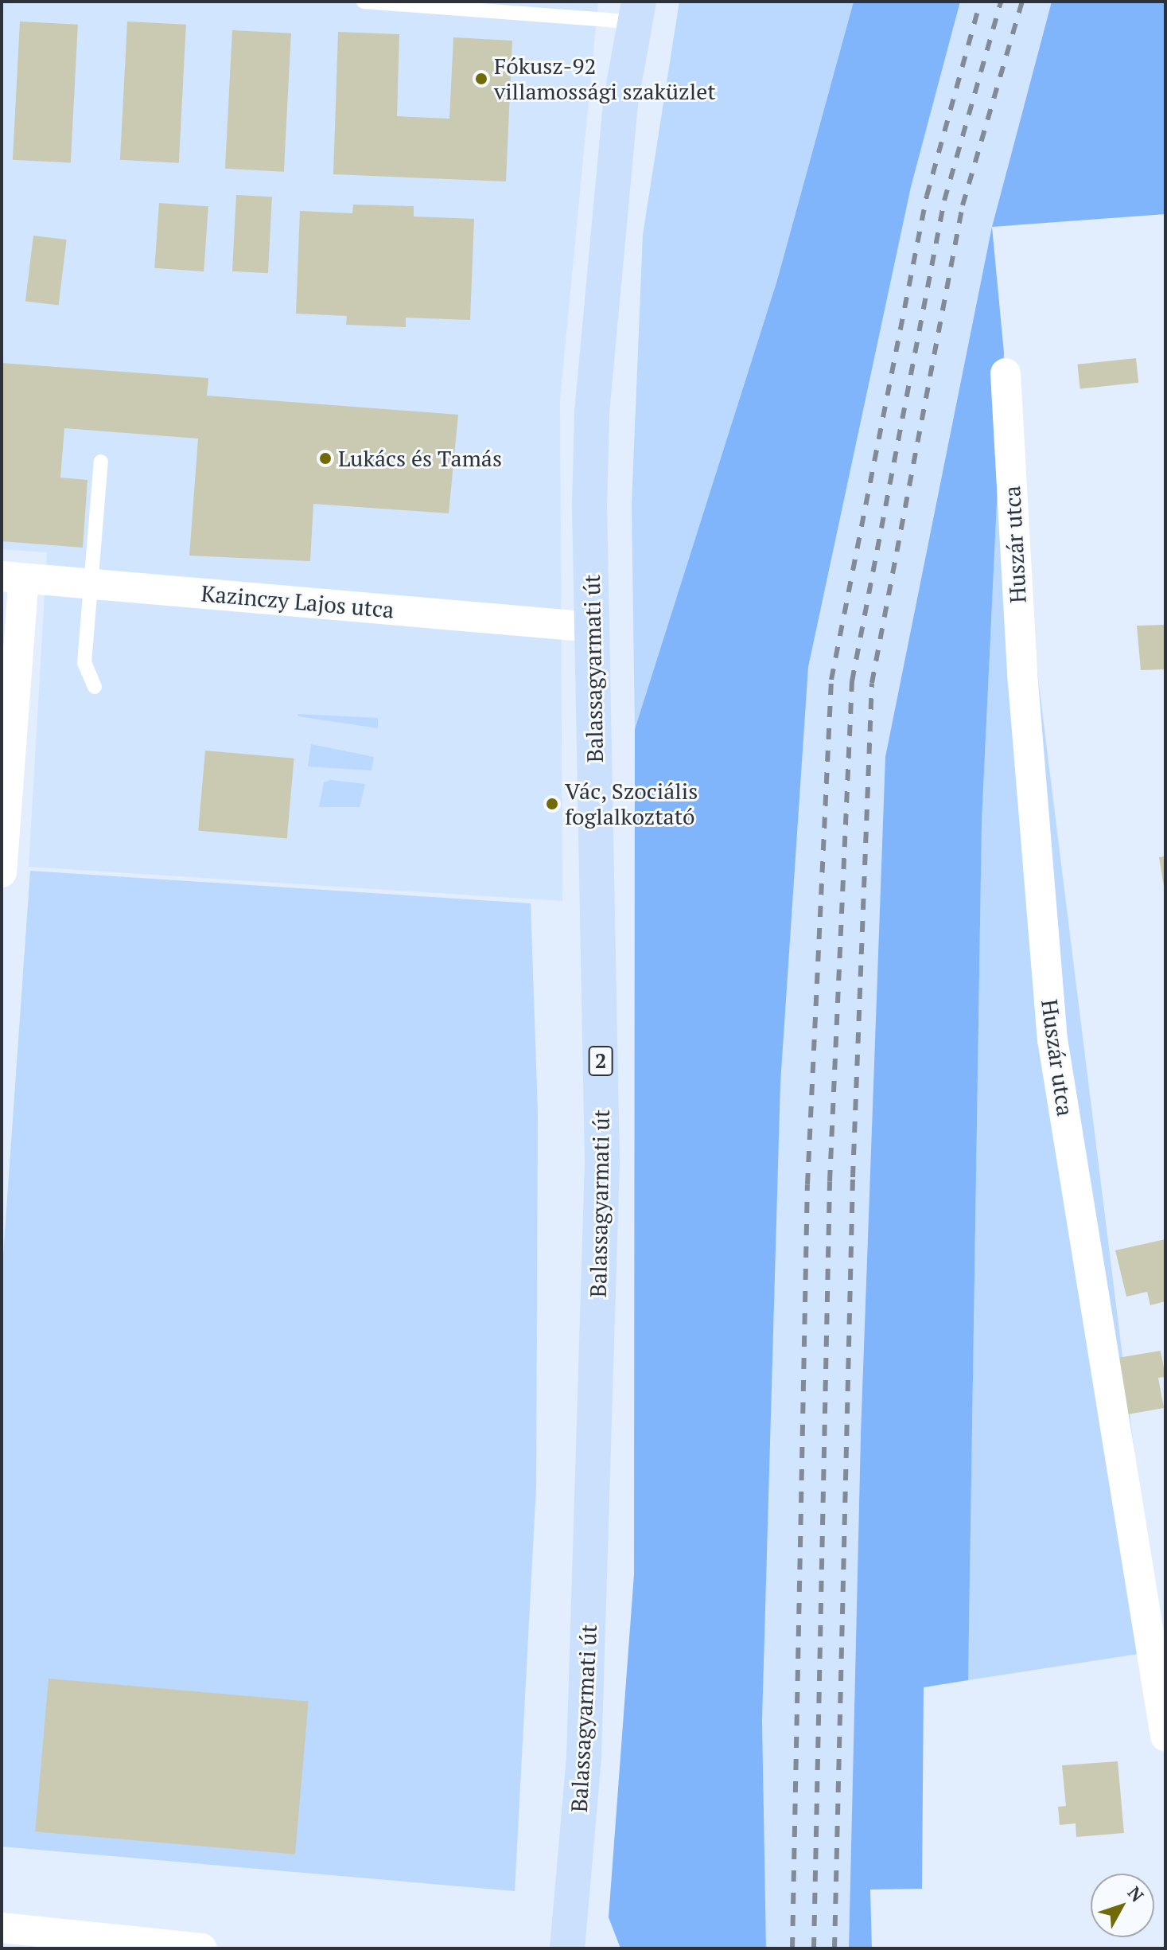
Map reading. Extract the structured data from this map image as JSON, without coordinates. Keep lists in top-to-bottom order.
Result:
{
  "streets": {
    "main road": ["Balassagyarmati út", "2"],
    "street": ["Huszár utca", "Kazinczy Lajos utca"]
  },
  "crossings": [
    ["Kazinczy Lajos utca", "Balassagyarmati út"]
  ],
  "places": ["Fókusz-92 villamossági szaküzlet", "Lukács és Tamás", "Vác, Szociális foglalkoztató"],
  "north": "top right"
}
